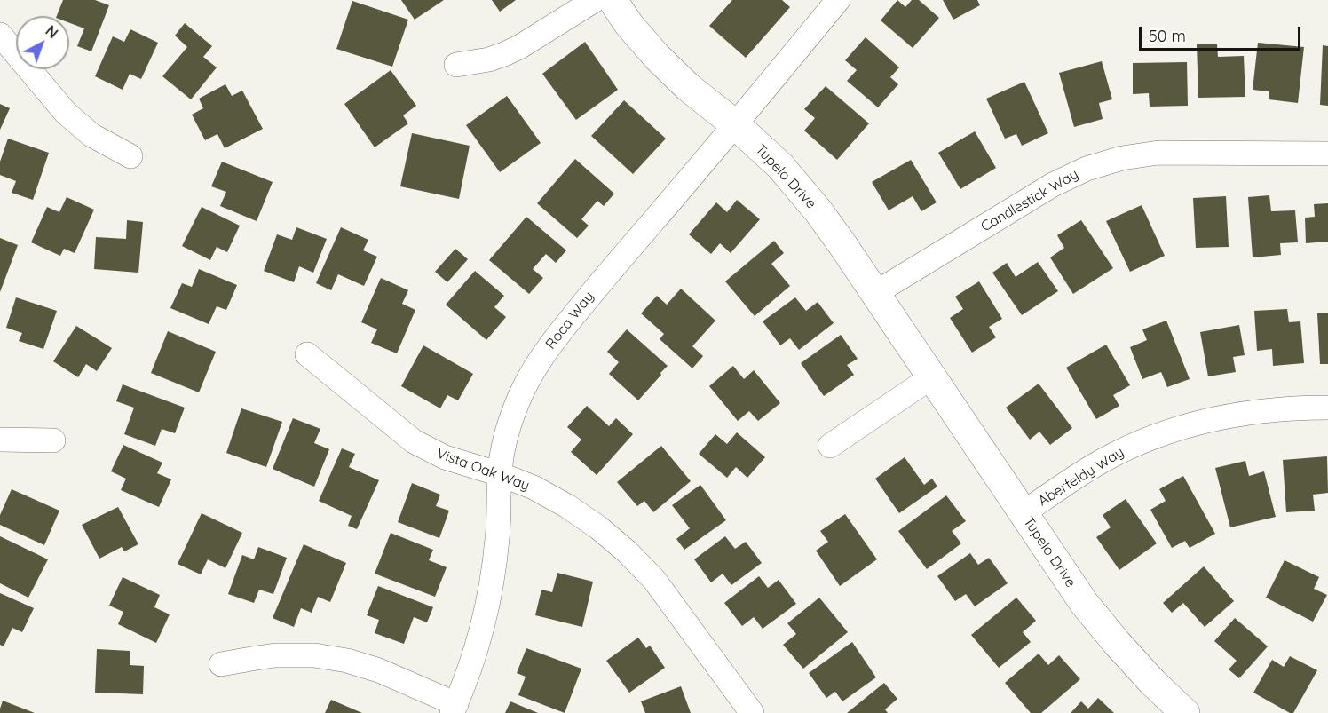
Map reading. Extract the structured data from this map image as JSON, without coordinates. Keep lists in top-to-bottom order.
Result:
{
  "streets": {
    "street": [
      "Tupelo Drive",
      "Candlestick Way",
      "Roca Way",
      "Vista Oak Way",
      "Aberfeldy Way"
    ]
  },
  "crossings": [
    ["Tupelo Drive", "Candlestick Way"],
    ["Tupelo Drive", "Roca Way"],
    ["Tupelo Drive", "Aberfeldy Way"],
    ["Roca Way", "Vista Oak Way"]
  ],
  "scale_bar": "50 m",
  "north": "top right"
}
